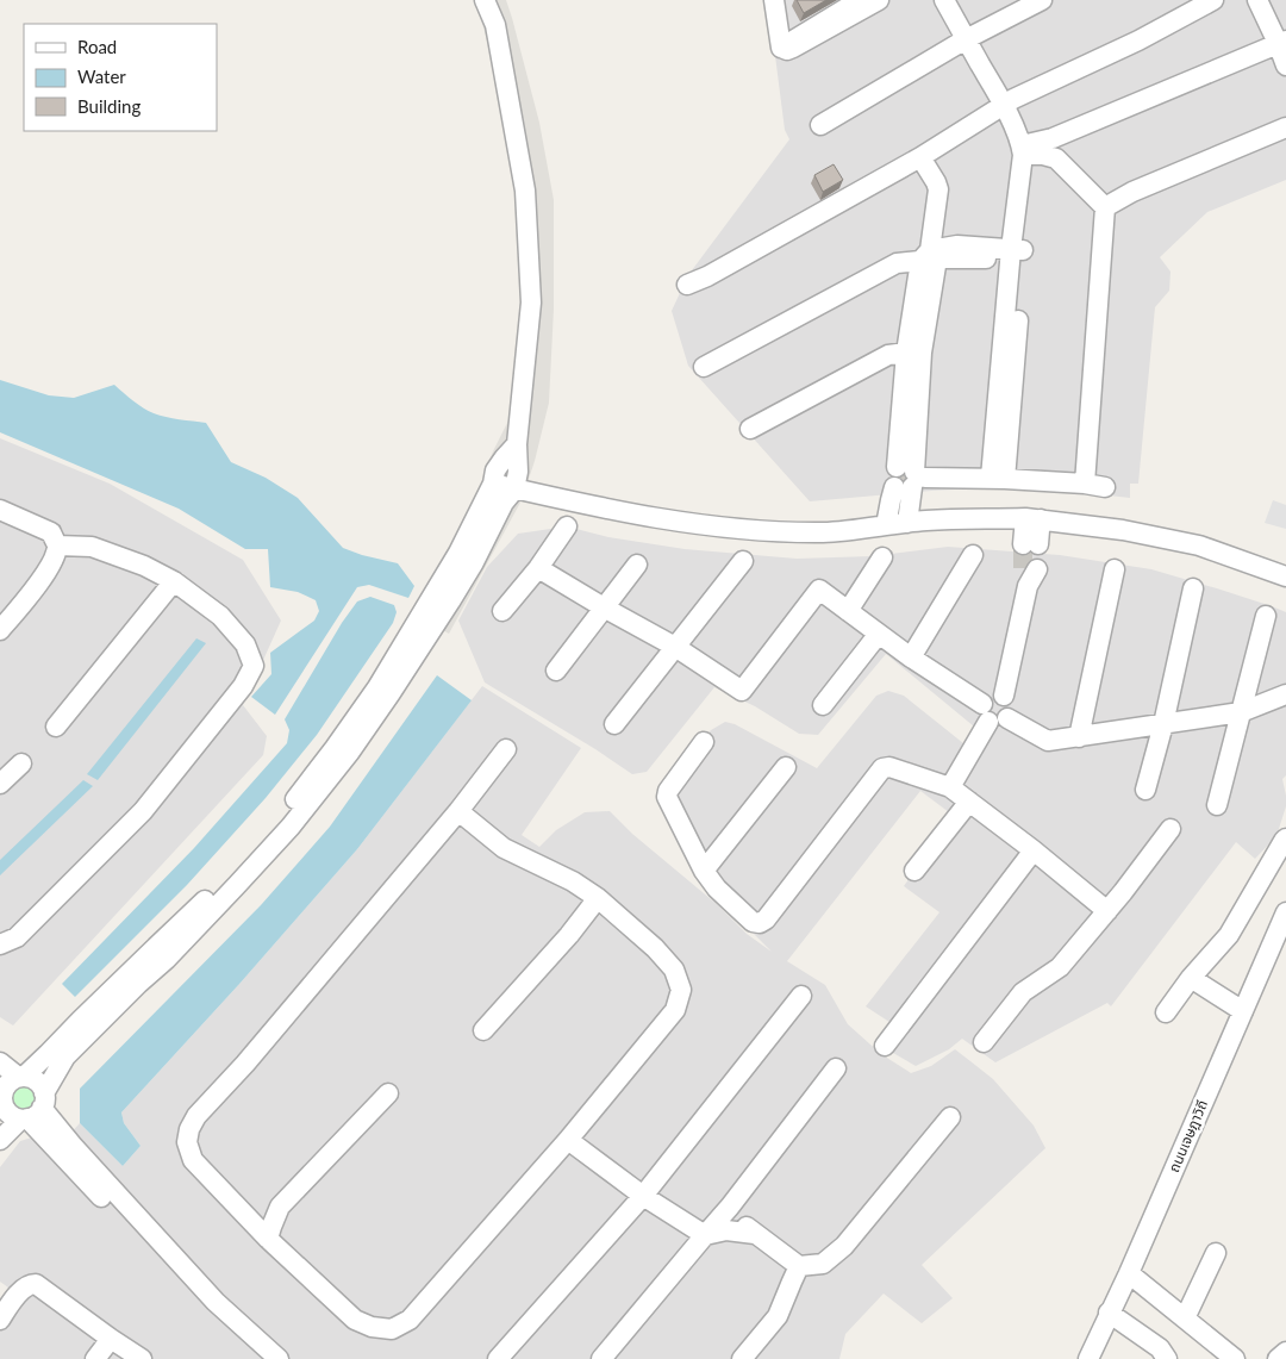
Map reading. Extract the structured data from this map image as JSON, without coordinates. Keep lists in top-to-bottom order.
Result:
{
  "streets": {
    "street": ["ถนนเจษฎาวิถี"]
  },
  "legend": ["Road", "Water", "Building"]
}
